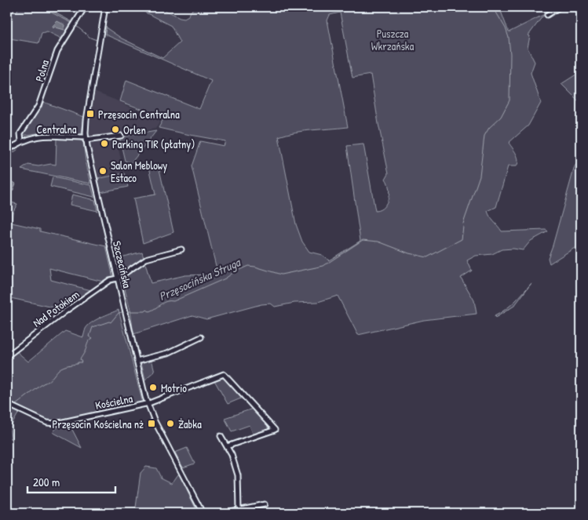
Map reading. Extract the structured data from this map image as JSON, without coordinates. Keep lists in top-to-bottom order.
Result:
{
  "streets": {
    "street": [
      "Polna",
      "Centralna",
      "Szczecińska",
      "Nad Potokiem",
      "Kościelna"
    ]
  },
  "crossings": [
    ["Polna", "Centralna"],
    ["Centralna", "Szczecińska"],
    ["Szczecińska", "Nad Potokiem"],
    ["Szczecińska", "Kościelna"]
  ],
  "water": ["Przęsocińska Struga"],
  "parks": ["Puszcza Wkrzańska"],
  "places": {
    "transit": ["Przęsocin Centralna", "Przęsocin Kościelna nż"],
    "other": [
      "Orlen",
      "Parking TIR (płatny)",
      "Salon Meblowy Estaco",
      "Motrio",
      "Żabka"
    ]
  },
  "scale_bar": "200 m"
}
